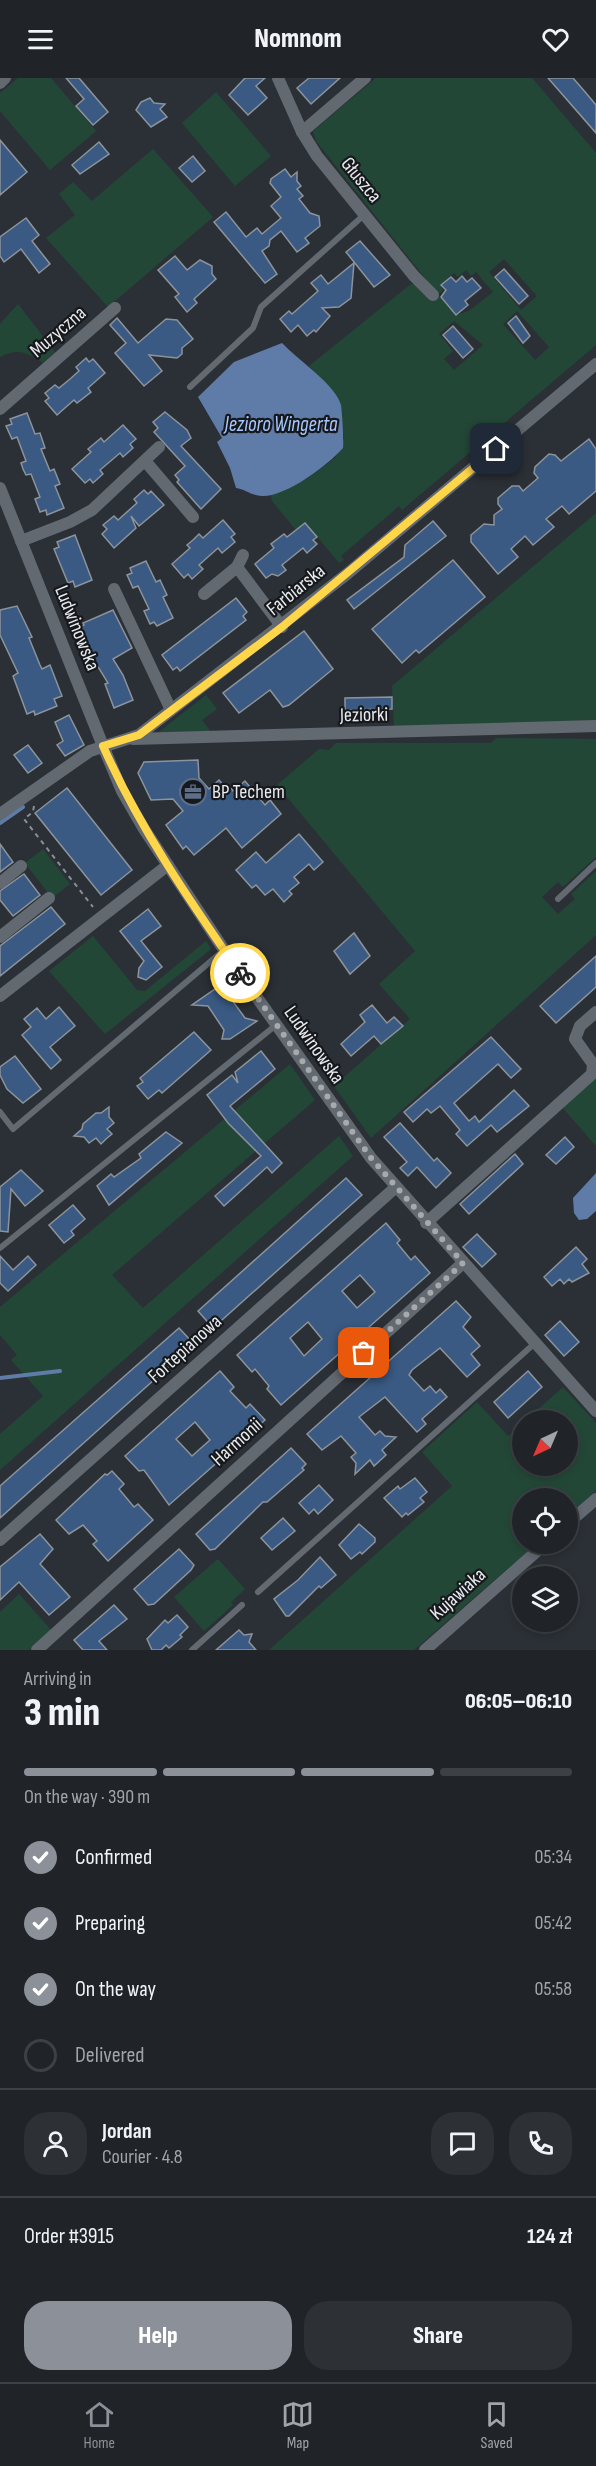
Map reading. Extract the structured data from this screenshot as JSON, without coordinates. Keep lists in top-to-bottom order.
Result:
{
  "streets": {
    "street": [
      "Głuszca",
      "Muzyczna",
      "Farbiarska",
      "Ludwinowska",
      "Jeziorki",
      "Fortepianowa",
      "Harmonii",
      "Kujawiaka"
    ]
  },
  "crossings": [
    ["Farbiarska", "Ludwinowska"],
    ["Farbiarska", "Jeziorki"],
    ["Ludwinowska", "Fortepianowa"],
    ["Ludwinowska", "Harmonii"]
  ],
  "water": ["Jezioro Wingerta"],
  "places": {
    "office": ["BP Techem"]
  },
  "north": "bottom left",
  "page": {
    "header": "Nomnom",
    "heading": ["3 min", "Arriving in", "06:05–06:10"],
    "panel": [
      "Jordan",
      "Courier · 4.8",
      "Order #3915",
      "124 zł"
    ],
    "bar": "On the way · 390 m",
    "list": [
      ["Confirmed", "05:34"],
      ["Preparing", "05:42"],
      ["On the way", "05:58"],
      "Delivered"
    ],
    "buttons": ["Help", "Share"],
    "tabs": ["Home", "Map", "Saved"]
  }
}
